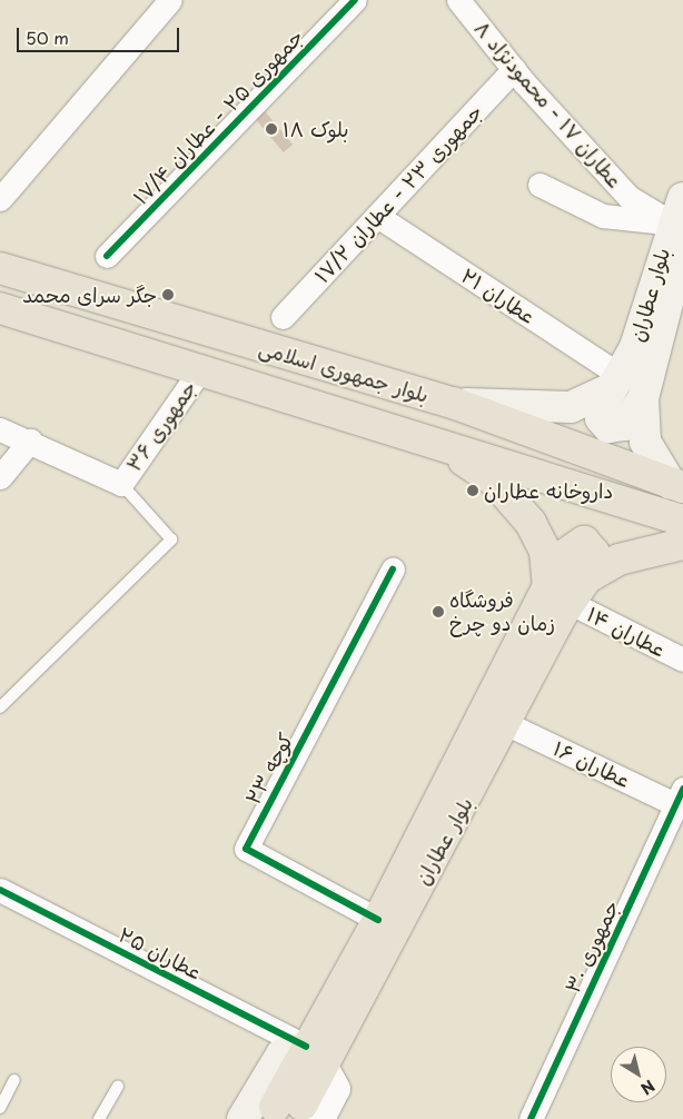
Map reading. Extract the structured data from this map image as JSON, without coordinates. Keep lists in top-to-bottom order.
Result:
{
  "streets": {
    "main road": ["بلوار عطاران", "بلوار جمهوری اسلامی"],
    "street": [
      "عطاران ۱۷ - محمودنژاد ۸",
      "جمهوری ۲۵ - عطاران ۱۷/۴",
      "جمهوری ۲۳ - عطاران ۱۷/۲",
      "عطاران ۲۱",
      "جمهوری ۳۶",
      "عطاران ۱۴",
      "عطاران ۱۶",
      "کوچه ۲۳",
      "جمهوری ۳۰",
      "عطاران ۲۵"
    ]
  },
  "crossings": [
    ["عطاران ۱۷ - محمودنژاد ۸", "جمهوری ۲۳ - عطاران ۱۷/۲"],
    ["عطاران ۱۷ - محمودنژاد ۸", "بلوار عطاران"],
    ["جمهوری ۲۳ - عطاران ۱۷/۲", "عطاران ۲۱"],
    ["بلوار عطاران", "عطاران ۲۱"],
    ["بلوار عطاران", "عطاران ۱۴"],
    ["بلوار عطاران", "عطاران ۱۶"],
    ["بلوار عطاران", "کوچه ۲۳"],
    ["بلوار عطاران", "عطاران ۲۵"],
    ["بلوار جمهوری اسلامی", "جمهوری ۳۶"],
    ["عطاران ۱۶", "جمهوری ۳۰"]
  ],
  "places": [
    "بلوک ۱۸",
    "جگر سرای محمد",
    "داروخانه عطاران",
    "فروشگاه زمان دو چرخ"
  ],
  "scale_bar": "50 m",
  "north": "bottom right"
}
